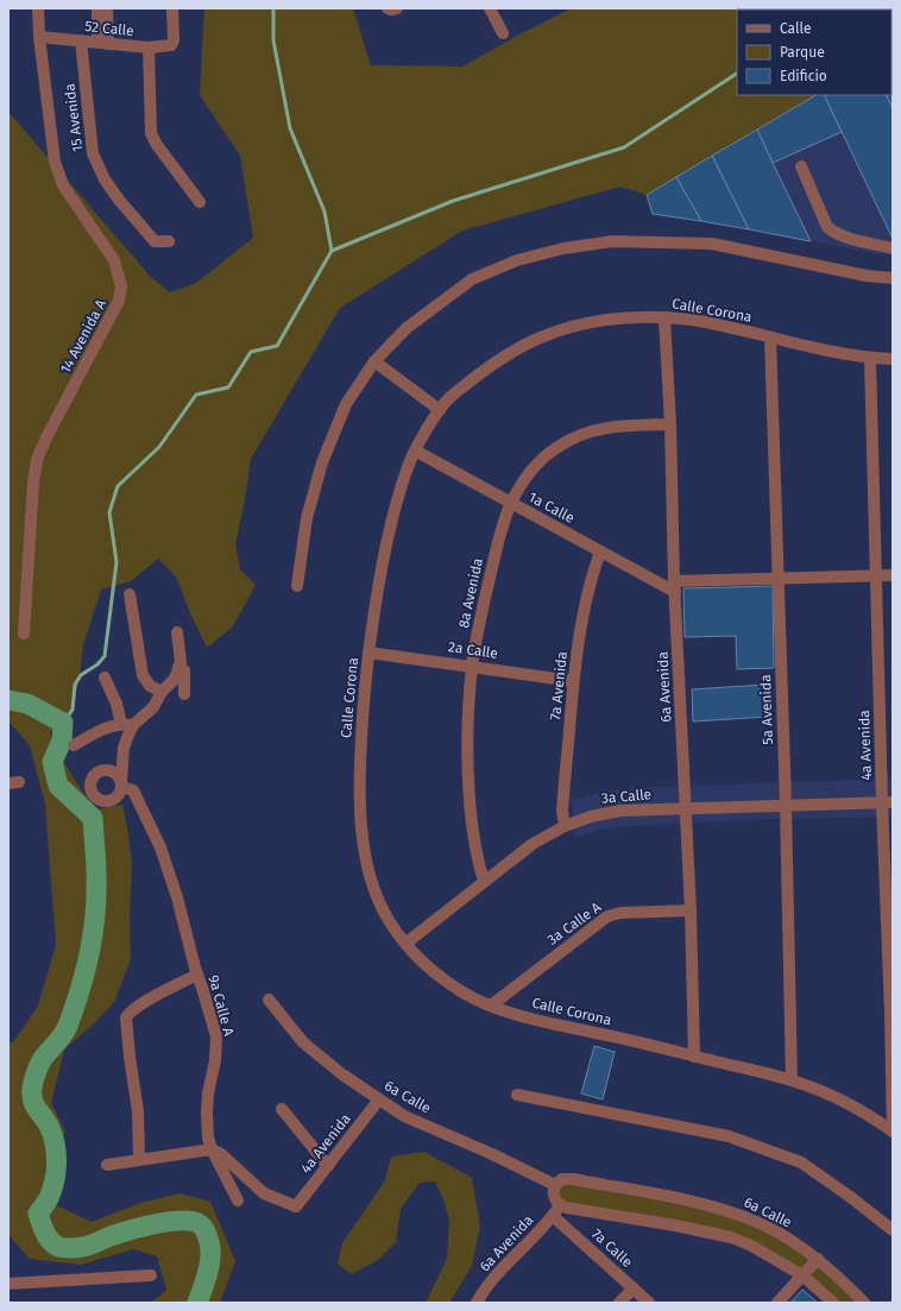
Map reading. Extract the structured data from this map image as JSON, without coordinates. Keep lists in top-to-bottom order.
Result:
{
  "streets": {
    "street": [
      "52 Calle",
      "15 Avenida",
      "Calle Corona",
      "14 Avenida A",
      "1a Calle",
      "8a Avenida",
      "2a Calle",
      "7a Avenida",
      "6a Avenida",
      "5a Avenida",
      "4a Avenida",
      "3a Calle",
      "3a Calle A",
      "9a Calle A",
      "6a Calle",
      "7a Calle"
    ]
  },
  "crossings": [
    ["52 Calle", "15 Avenida"],
    ["52 Calle", "14 Avenida A"],
    ["Calle Corona", "1a Calle"],
    ["Calle Corona", "2a Calle"],
    ["Calle Corona", "6a Avenida"],
    ["Calle Corona", "5a Avenida"],
    ["Calle Corona", "4a Avenida"],
    ["Calle Corona", "3a Calle"],
    ["Calle Corona", "3a Calle A"],
    ["1a Calle", "8a Avenida"],
    ["1a Calle", "7a Avenida"],
    ["1a Calle", "6a Avenida"],
    ["1a Calle", "5a Avenida"],
    ["1a Calle", "4a Avenida"],
    ["8a Avenida", "2a Calle"],
    ["8a Avenida", "6a Avenida"],
    ["8a Avenida", "3a Calle"],
    ["2a Calle", "7a Avenida"],
    ["7a Avenida", "3a Calle"],
    ["6a Avenida", "3a Calle"],
    ["6a Avenida", "3a Calle A"],
    ["6a Avenida", "7a Calle"],
    ["5a Avenida", "3a Calle"],
    ["4a Avenida", "3a Calle"],
    ["4a Avenida", "9a Calle A"],
    ["4a Avenida", "6a Calle"]
  ],
  "legend": ["Calle", "Parque", "Edificio"]
}
